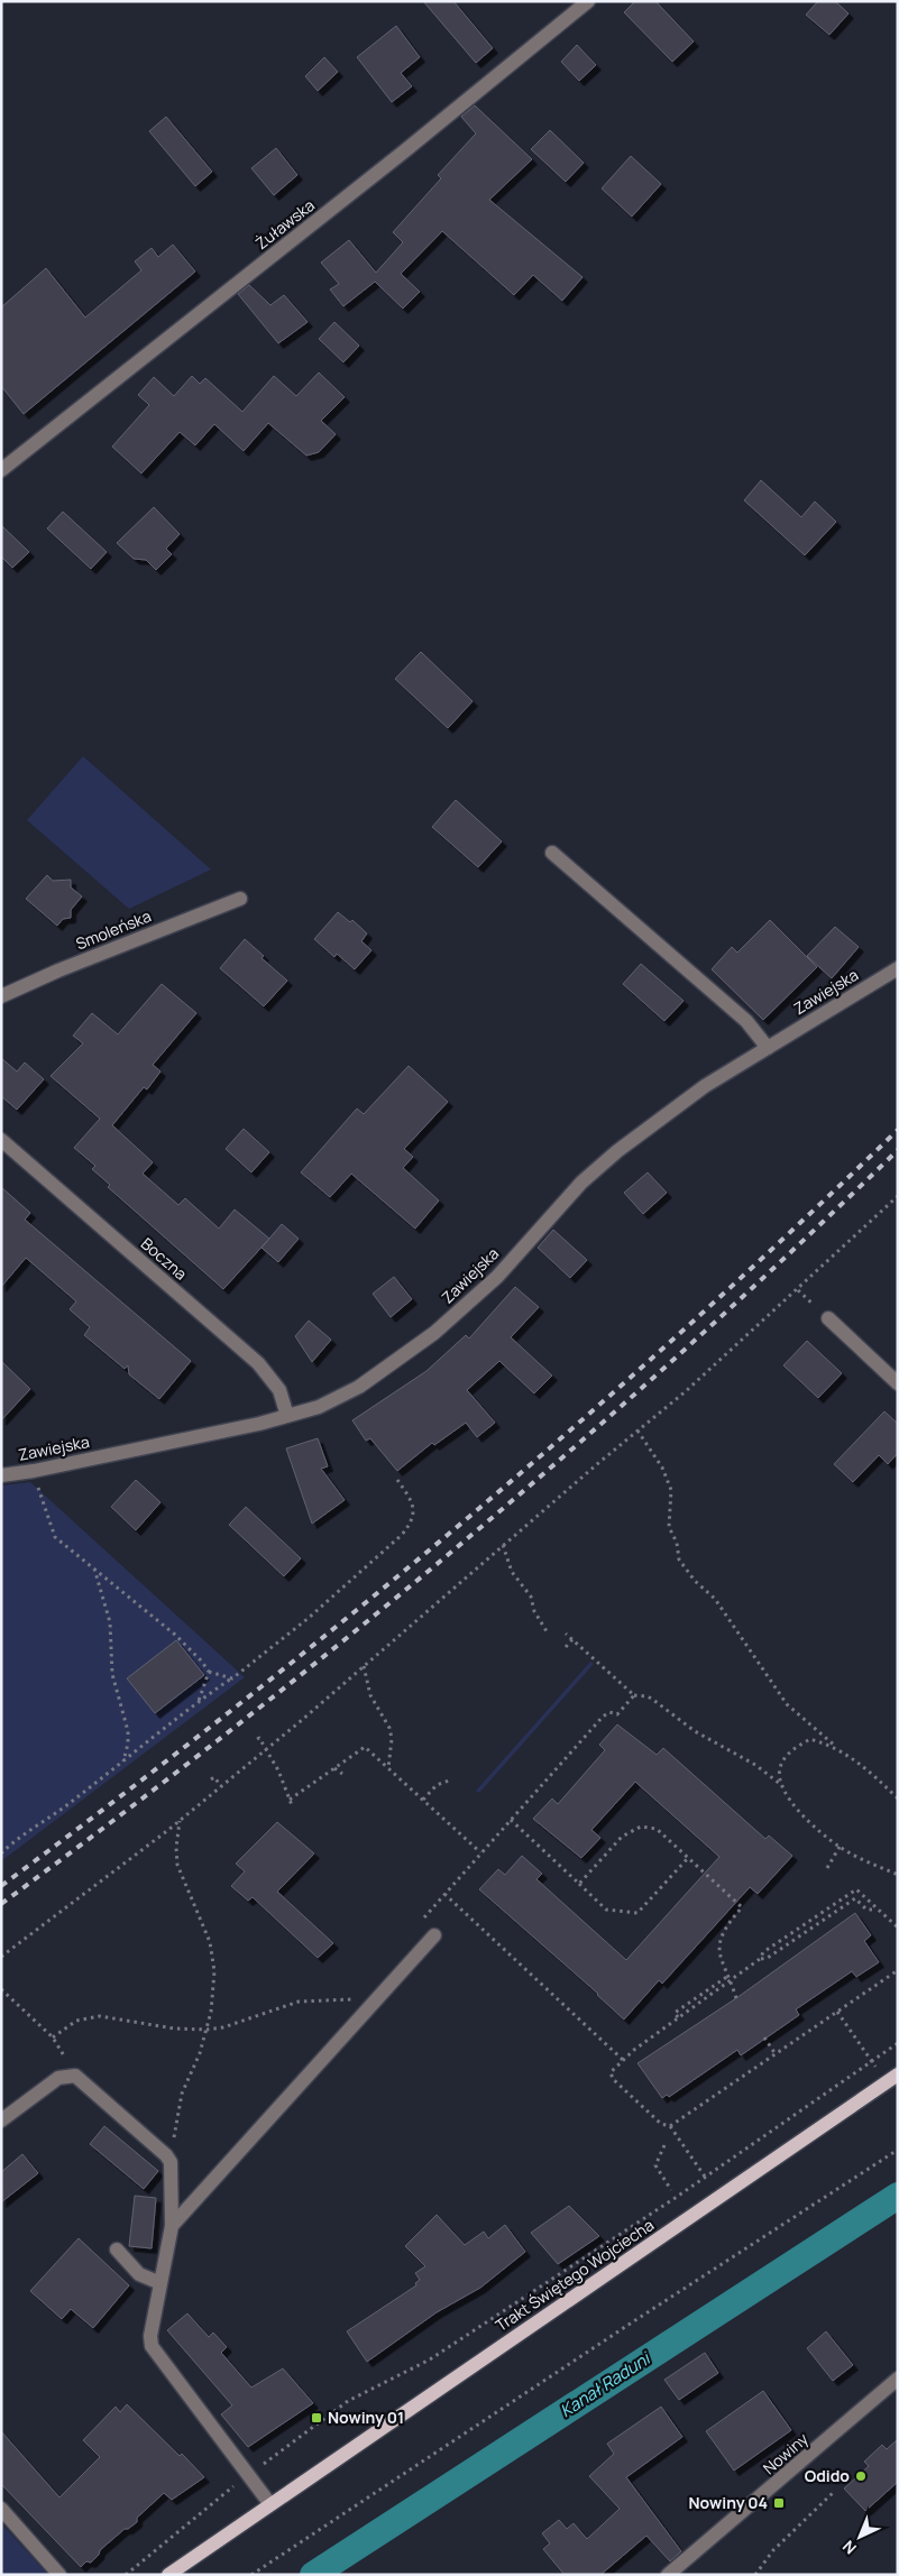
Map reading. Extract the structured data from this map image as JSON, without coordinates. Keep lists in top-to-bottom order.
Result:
{
  "streets": {
    "main road": ["Trakt Świętego Wojciecha"],
    "street": [
      "Żuławska",
      "Smoleńska",
      "Zawiejska",
      "Boczna",
      "Nowiny"
    ]
  },
  "crossings": [
    ["Zawiejska", "Boczna"]
  ],
  "water": ["Kanał Raduni"],
  "places": {
    "transit": ["Nowiny 01", "Nowiny 04"],
    "other": ["Odido"]
  },
  "north": "bottom left"
}
